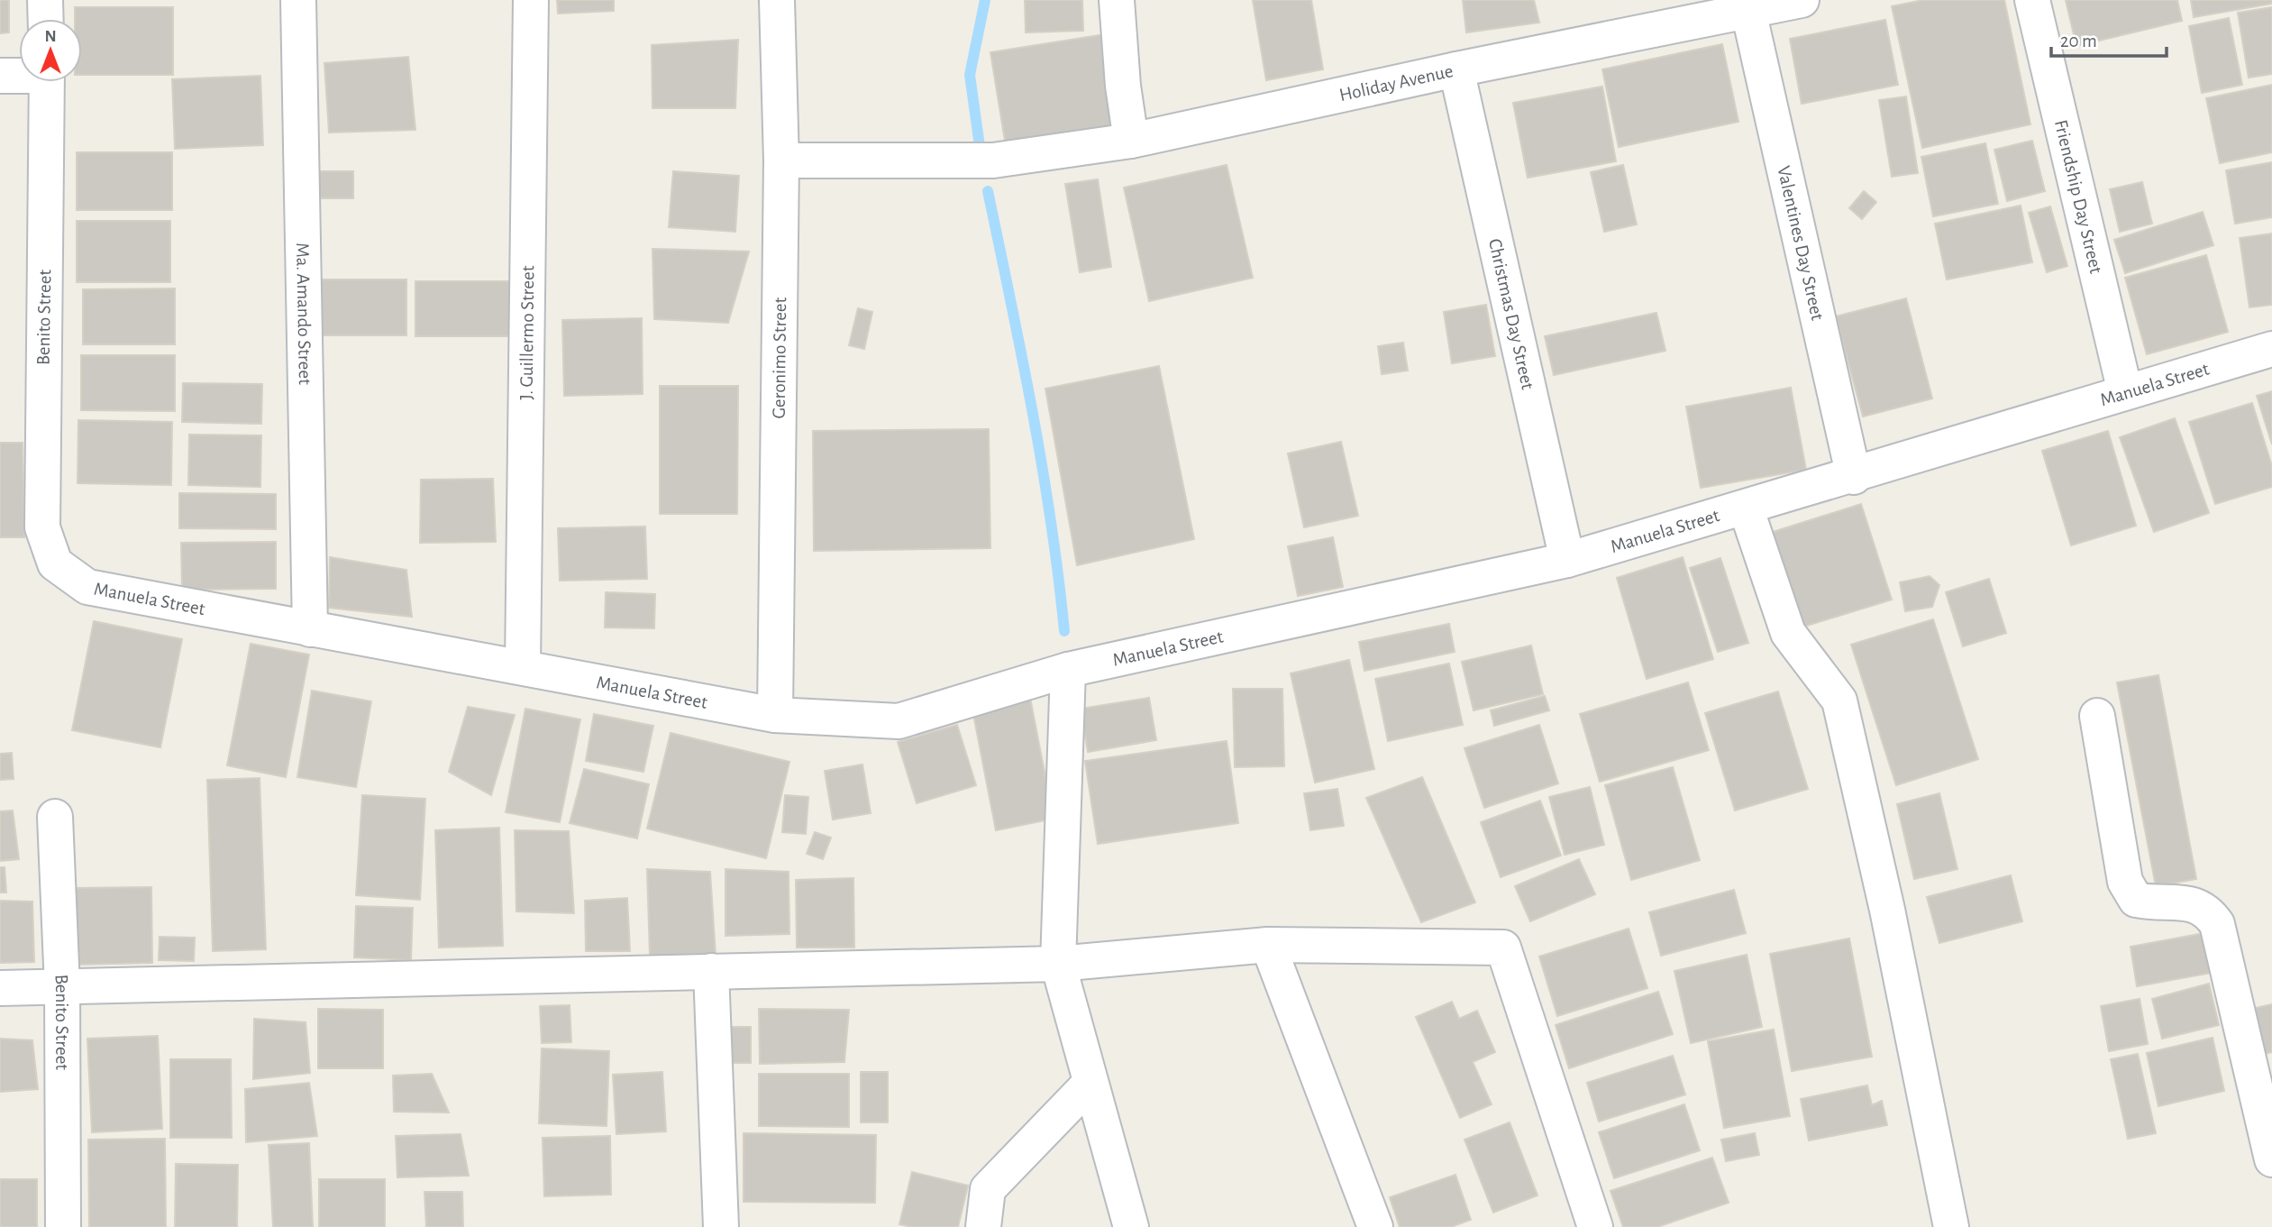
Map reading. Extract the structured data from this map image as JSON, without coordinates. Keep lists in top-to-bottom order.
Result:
{
  "streets": {
    "street": [
      "Holiday Avenue",
      "Friendship Day Street",
      "Valentines Day Street",
      "Ma. Amando Street",
      "Christmas Day Street",
      "Benito Street",
      "J. Guillermo Street",
      "Geronimo Street",
      "Manuela Street"
    ]
  },
  "crossings": [
    ["Holiday Avenue", "Valentines Day Street"],
    ["Holiday Avenue", "Christmas Day Street"],
    ["Holiday Avenue", "Geronimo Street"],
    ["Friendship Day Street", "Manuela Street"],
    ["Valentines Day Street", "Manuela Street"],
    ["Ma. Amando Street", "Manuela Street"],
    ["Christmas Day Street", "Manuela Street"],
    ["Benito Street", "Manuela Street"],
    ["J. Guillermo Street", "Manuela Street"],
    ["Geronimo Street", "Manuela Street"]
  ],
  "scale_bar": "20 m",
  "north": "top"
}
